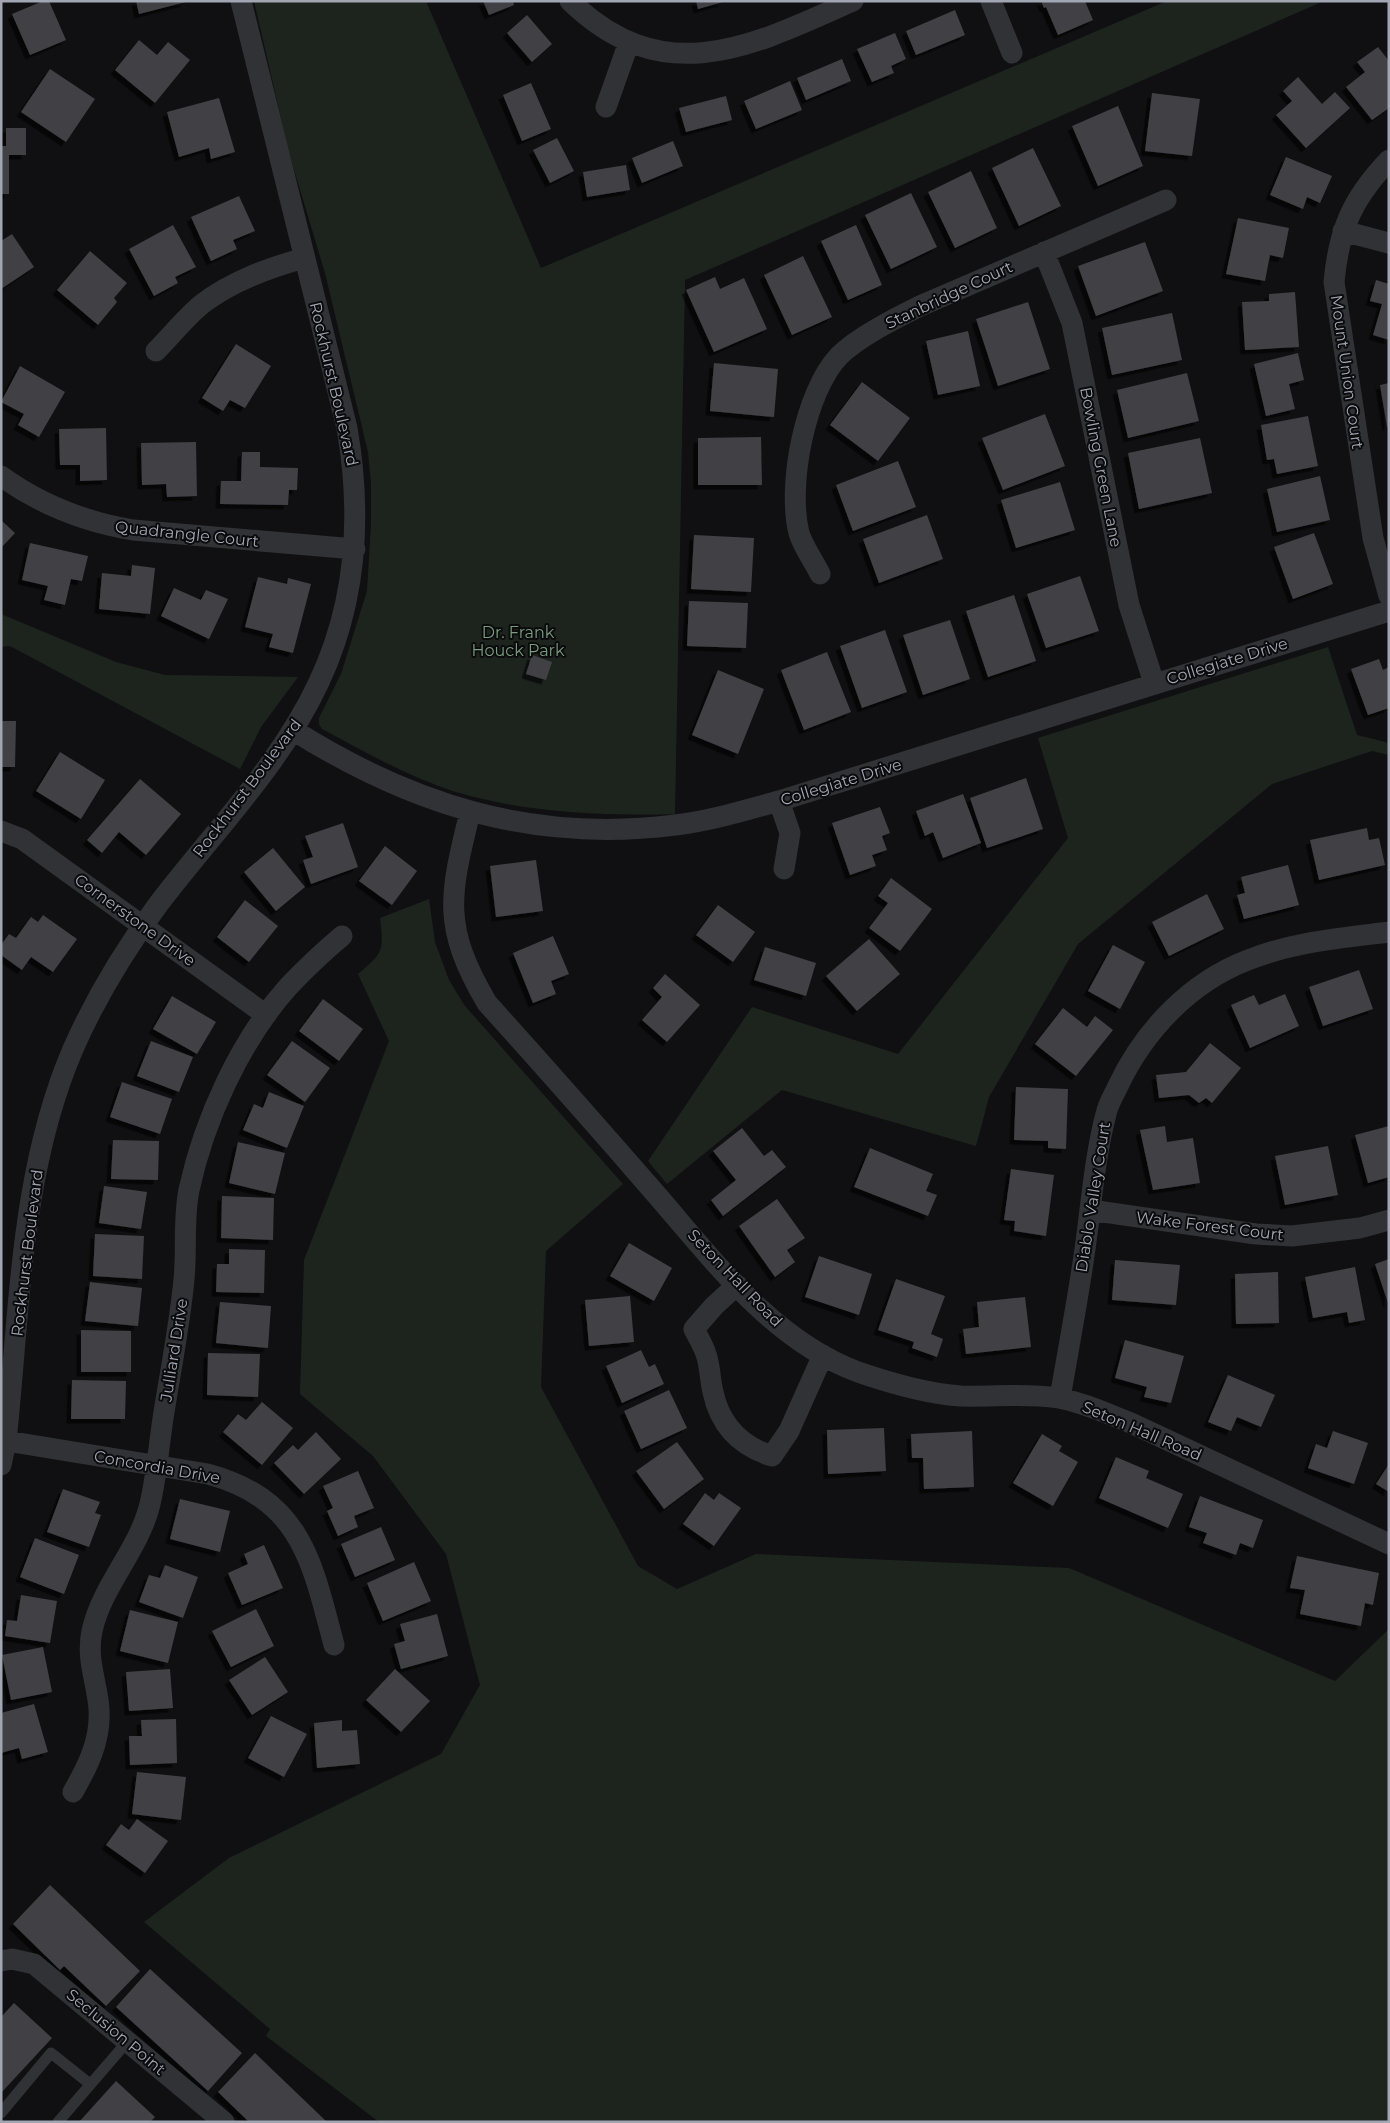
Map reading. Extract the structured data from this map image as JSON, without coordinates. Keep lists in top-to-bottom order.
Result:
{
  "streets": {
    "street": [
      "Stanbridge Court",
      "Mount Union Court",
      "Rockhurst Boulevard",
      "Bowling Green Lane",
      "Quadrangle Court",
      "Collegiate Drive",
      "Cornerstone Drive",
      "Diablo Valley Court",
      "Wake Forest Court",
      "Seton Hall Road",
      "Julliard Drive",
      "Concordia Drive",
      "Seclusion Point"
    ]
  },
  "crossings": [
    ["Stanbridge Court", "Bowling Green Lane"],
    ["Rockhurst Boulevard", "Quadrangle Court"],
    ["Rockhurst Boulevard", "Collegiate Drive"],
    ["Rockhurst Boulevard", "Cornerstone Drive"],
    ["Rockhurst Boulevard", "Concordia Drive"],
    ["Bowling Green Lane", "Collegiate Drive"],
    ["Collegiate Drive", "Seton Hall Road"],
    ["Cornerstone Drive", "Julliard Drive"],
    ["Diablo Valley Court", "Wake Forest Court"],
    ["Diablo Valley Court", "Seton Hall Road"],
    ["Julliard Drive", "Concordia Drive"]
  ],
  "parks": ["Dr. Frank Houck Park"]
}
